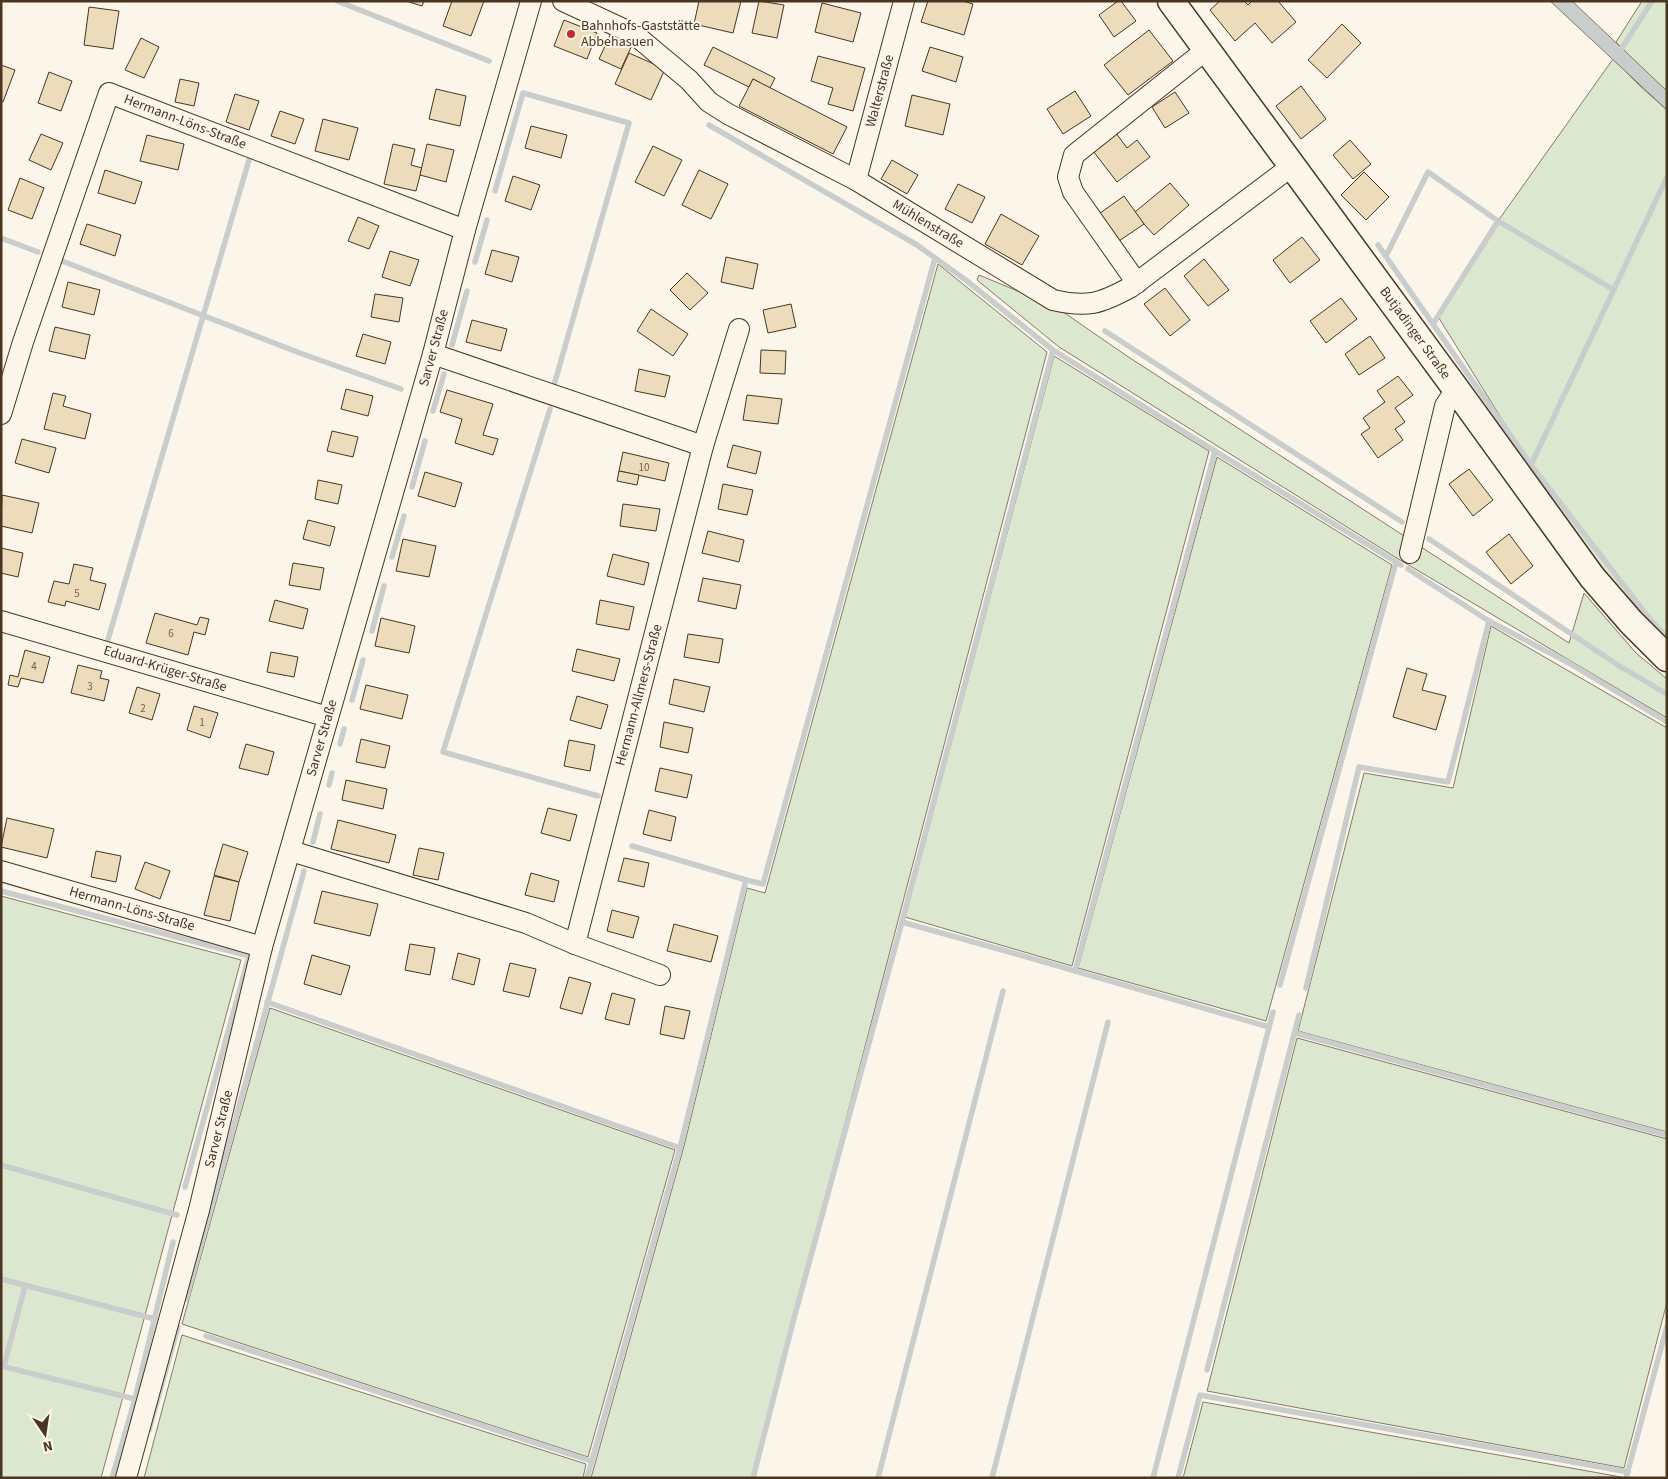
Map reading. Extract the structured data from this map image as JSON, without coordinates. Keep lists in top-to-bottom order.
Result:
{
  "streets": {
    "main road": ["Butjadinger Straße"],
    "street": [
      "Walterstraße",
      "Hermann-Löns-Straße",
      "Mühlenstraße",
      "Sarver Straße",
      "Eduard-Krüger-Straße",
      "Hermann-Allmers-Straße"
    ]
  },
  "crossings": [
    ["Walterstraße", "Mühlenstraße"],
    ["Hermann-Löns-Straße", "Sarver Straße"],
    ["Mühlenstraße", "Butjadinger Straße"],
    ["Sarver Straße", "Eduard-Krüger-Straße"]
  ],
  "places": ["Bahnhofs-Gaststätte Abbehasuen"],
  "house_numbers": [
    "10",
    "5",
    "6",
    "4",
    "3",
    "2",
    "1"
  ],
  "north": "bottom"
}
